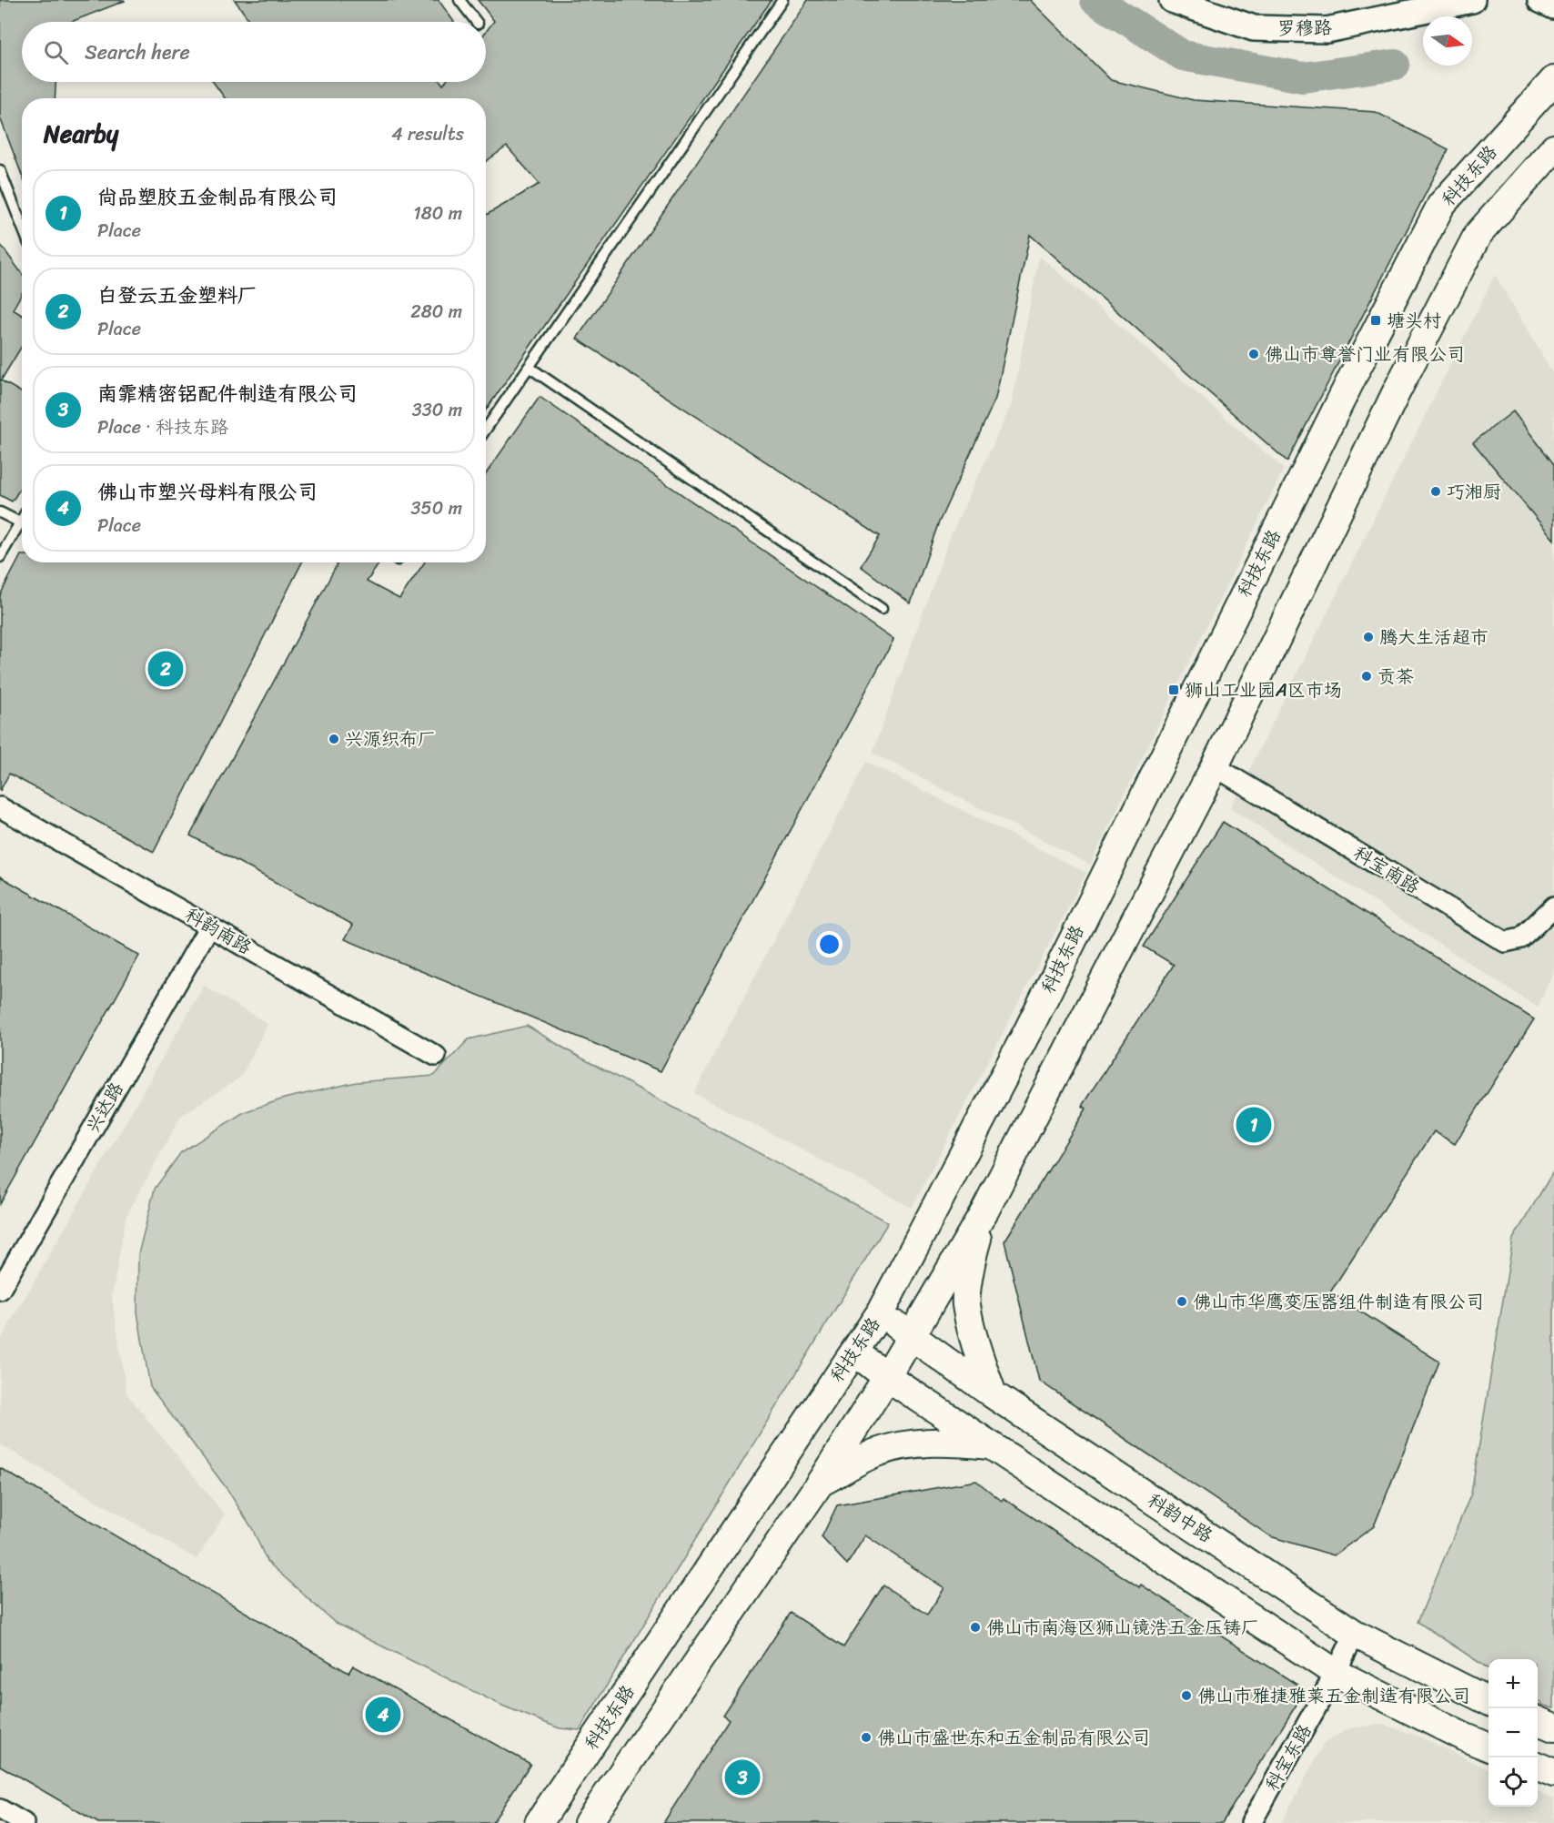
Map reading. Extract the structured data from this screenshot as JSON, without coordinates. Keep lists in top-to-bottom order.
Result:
{
  "streets": {
    "main road": ["科技东路", "科韵中路"],
    "street": [
      "罗穆路",
      "科宝南路",
      "科韵南路",
      "兴达路",
      "科宝东路"
    ]
  },
  "crossings": [
    ["科技东路", "科韵中路"],
    ["科韵南路", "兴达路"],
    ["科韵中路", "科宝东路"]
  ],
  "places": {
    "transit": ["塘头村", "狮山工业园A区市场"],
    "other": [
      "佛山市尊誉门业有限公司",
      "巧湘厨",
      "腾大生活超市",
      "贡茶",
      "兴源织布厂",
      "佛山市华鹰变压器组件制造有限公司",
      "佛山市南海区狮山镜浩五金压铸厂",
      "佛山市雅捷雅莱五金制造有限公司",
      "佛山市盛世东和五金制品有限公司"
    ]
  },
  "north": "right",
  "page": {
    "search": "Search here",
    "heading": ["Nearby", "4 results"],
    "list": [
      {
        "mark": "1",
        "name": "尚品塑胶五金制品有限公司",
        "note": "Place",
        "value": "180 m"
      },
      {
        "mark": "2",
        "name": "白登云五金塑料厂",
        "note": "Place",
        "value": "280 m"
      },
      {
        "mark": "3",
        "name": "南霏精密铝配件制造有限公司",
        "note": "Place · 科技东路",
        "value": "330 m"
      },
      {
        "mark": "4",
        "name": "佛山市塑兴母料有限公司",
        "note": "Place",
        "value": "350 m"
      }
    ],
    "pins": [
      "2",
      "1",
      "4",
      "3"
    ],
    "map_buttons": ["+", "−"]
  }
}
